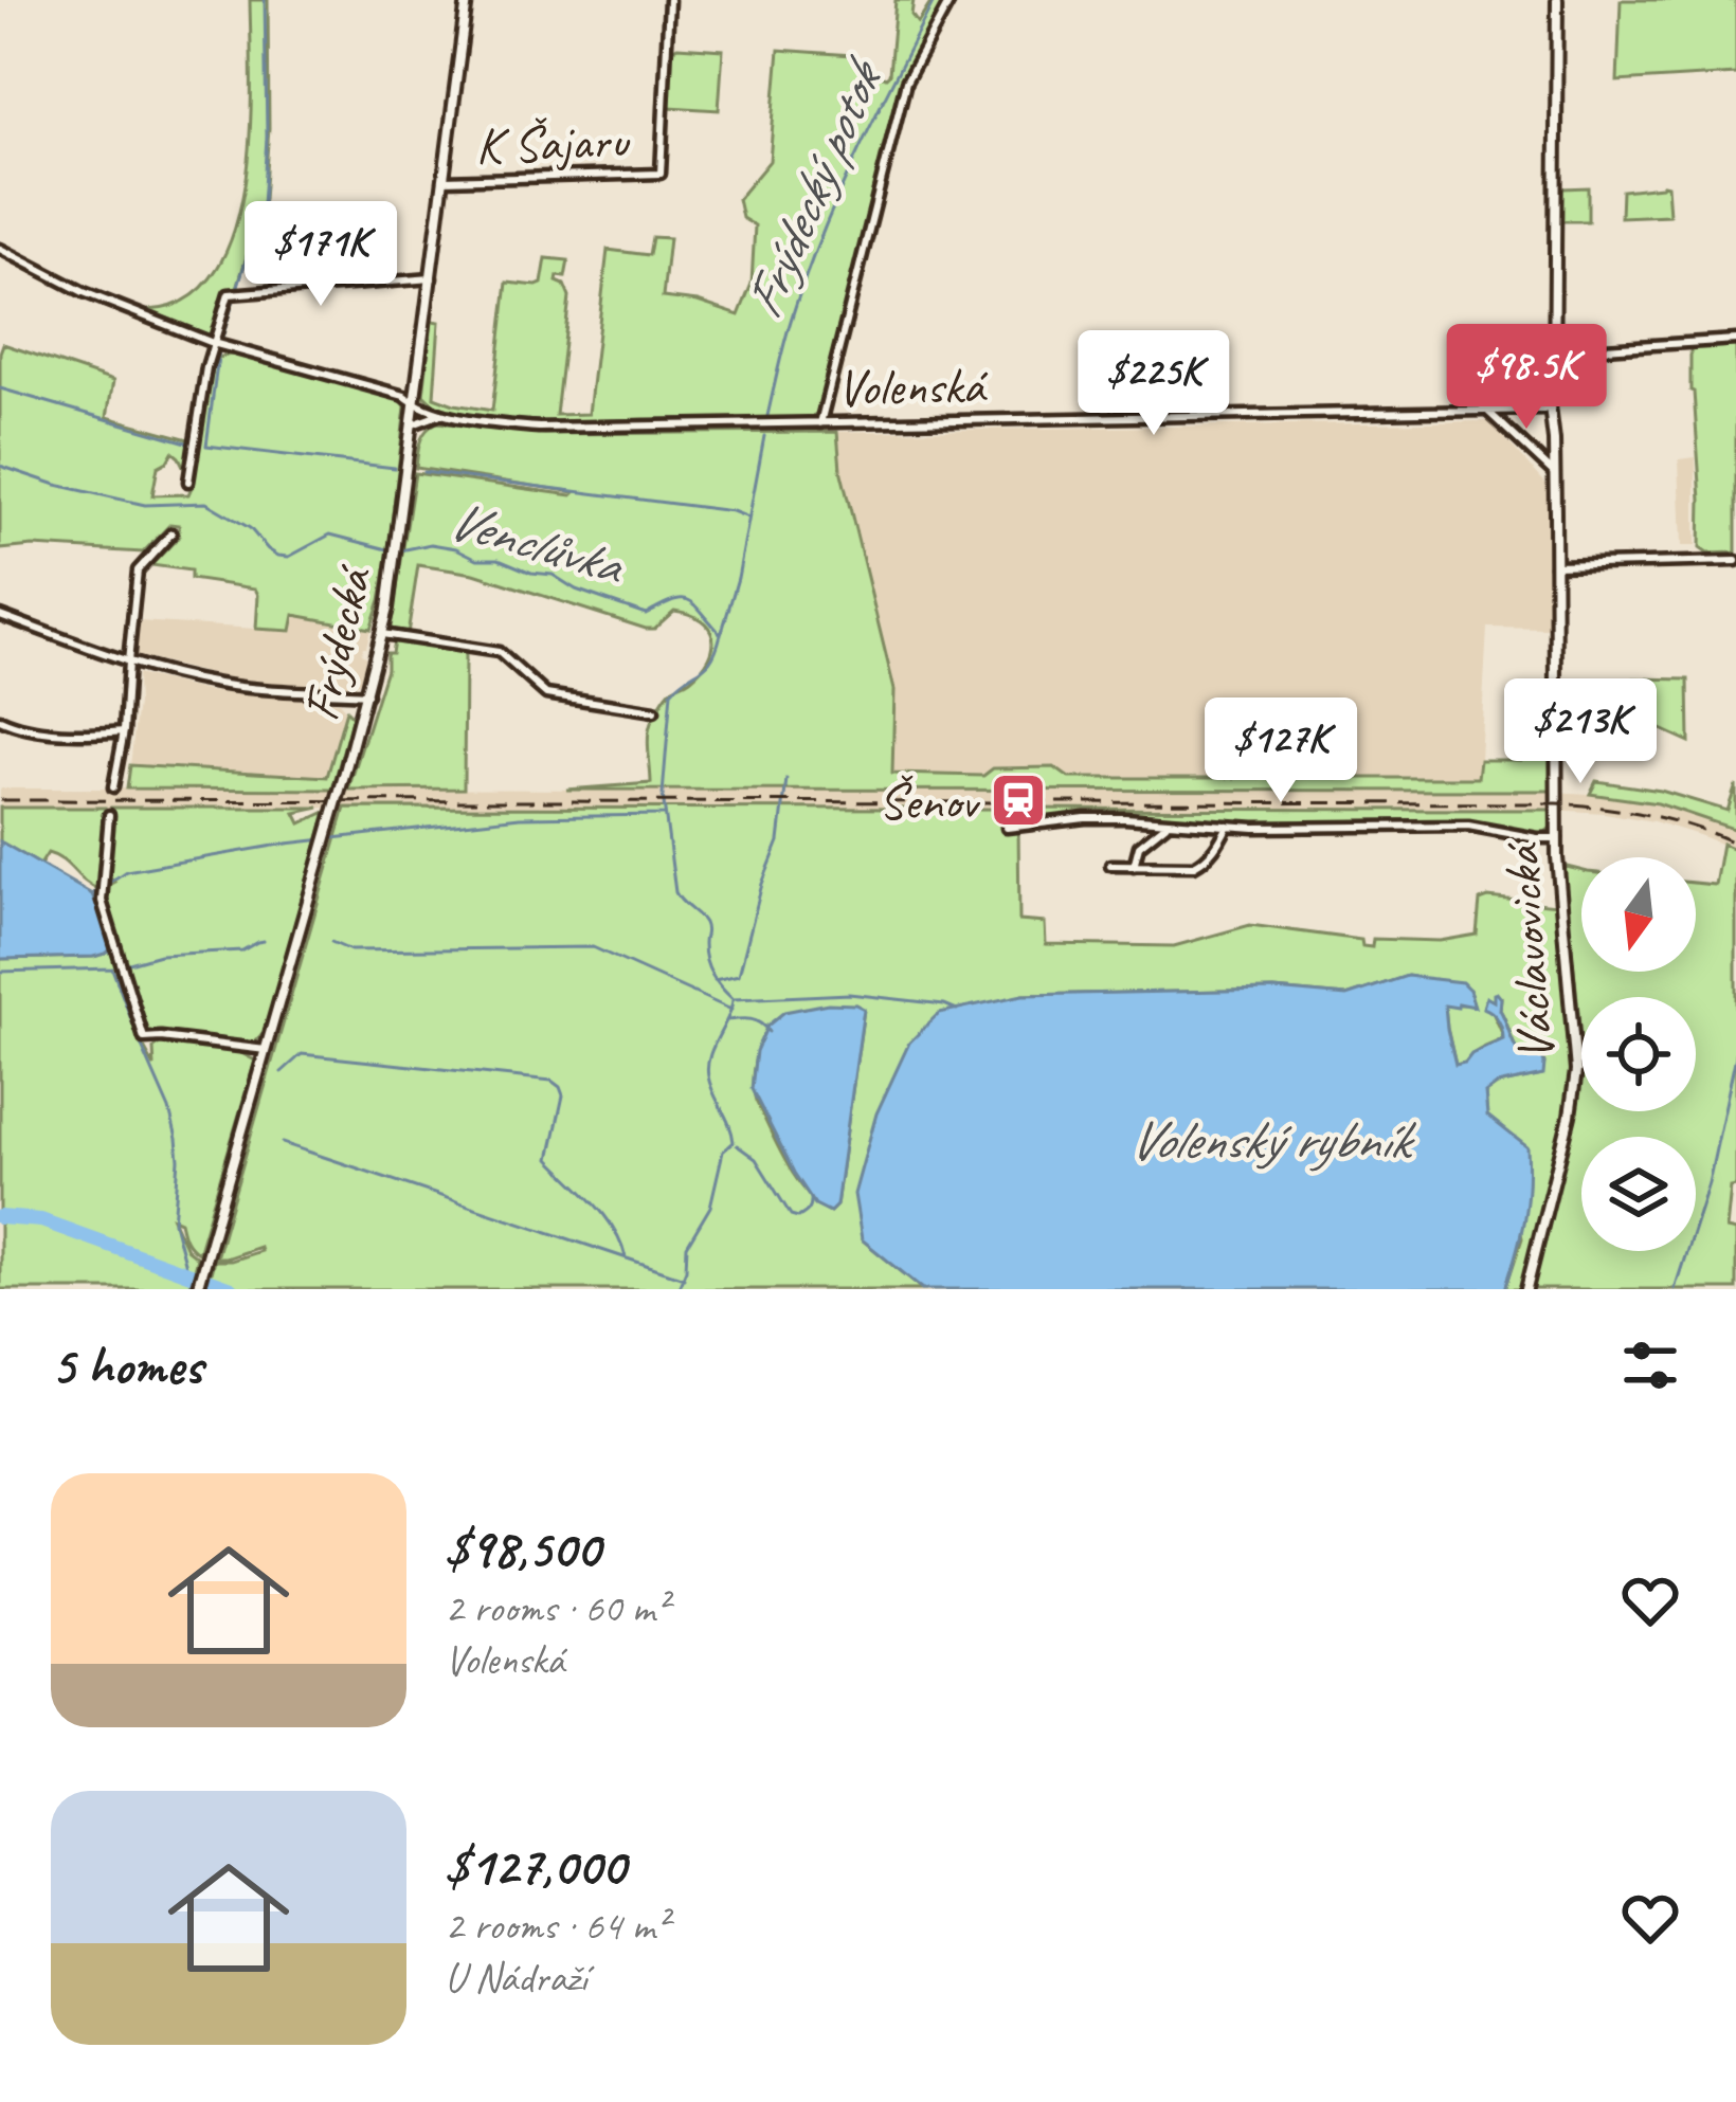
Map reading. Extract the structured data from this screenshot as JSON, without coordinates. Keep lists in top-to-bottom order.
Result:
{
  "streets": {
    "main road": ["Frýdecká", "Václavovická"],
    "street": ["K Šajaru", "Volenská"]
  },
  "crossings": [
    ["K Šajaru", "Frýdecká"],
    ["Volenská", "Frýdecká"],
    ["Volenská", "Václavovická"]
  ],
  "water": ["Frýdecký potok", "Venclůvka", "Volenský rybník"],
  "places": {
    "station": ["Šenov"]
  },
  "north": "bottom",
  "page": {
    "price": [
      "$171K",
      "$98.5K",
      "$225K",
      "$213K",
      "$127K"
    ],
    "heading": "5 homes",
    "list": [
      {
        "name": "$98,500",
        "note": "2 rooms · 60 m² · Volenská"
      },
      {
        "name": "$127,000",
        "note": "2 rooms · 64 m² · U Nádraží"
      }
    ]
  }
}
